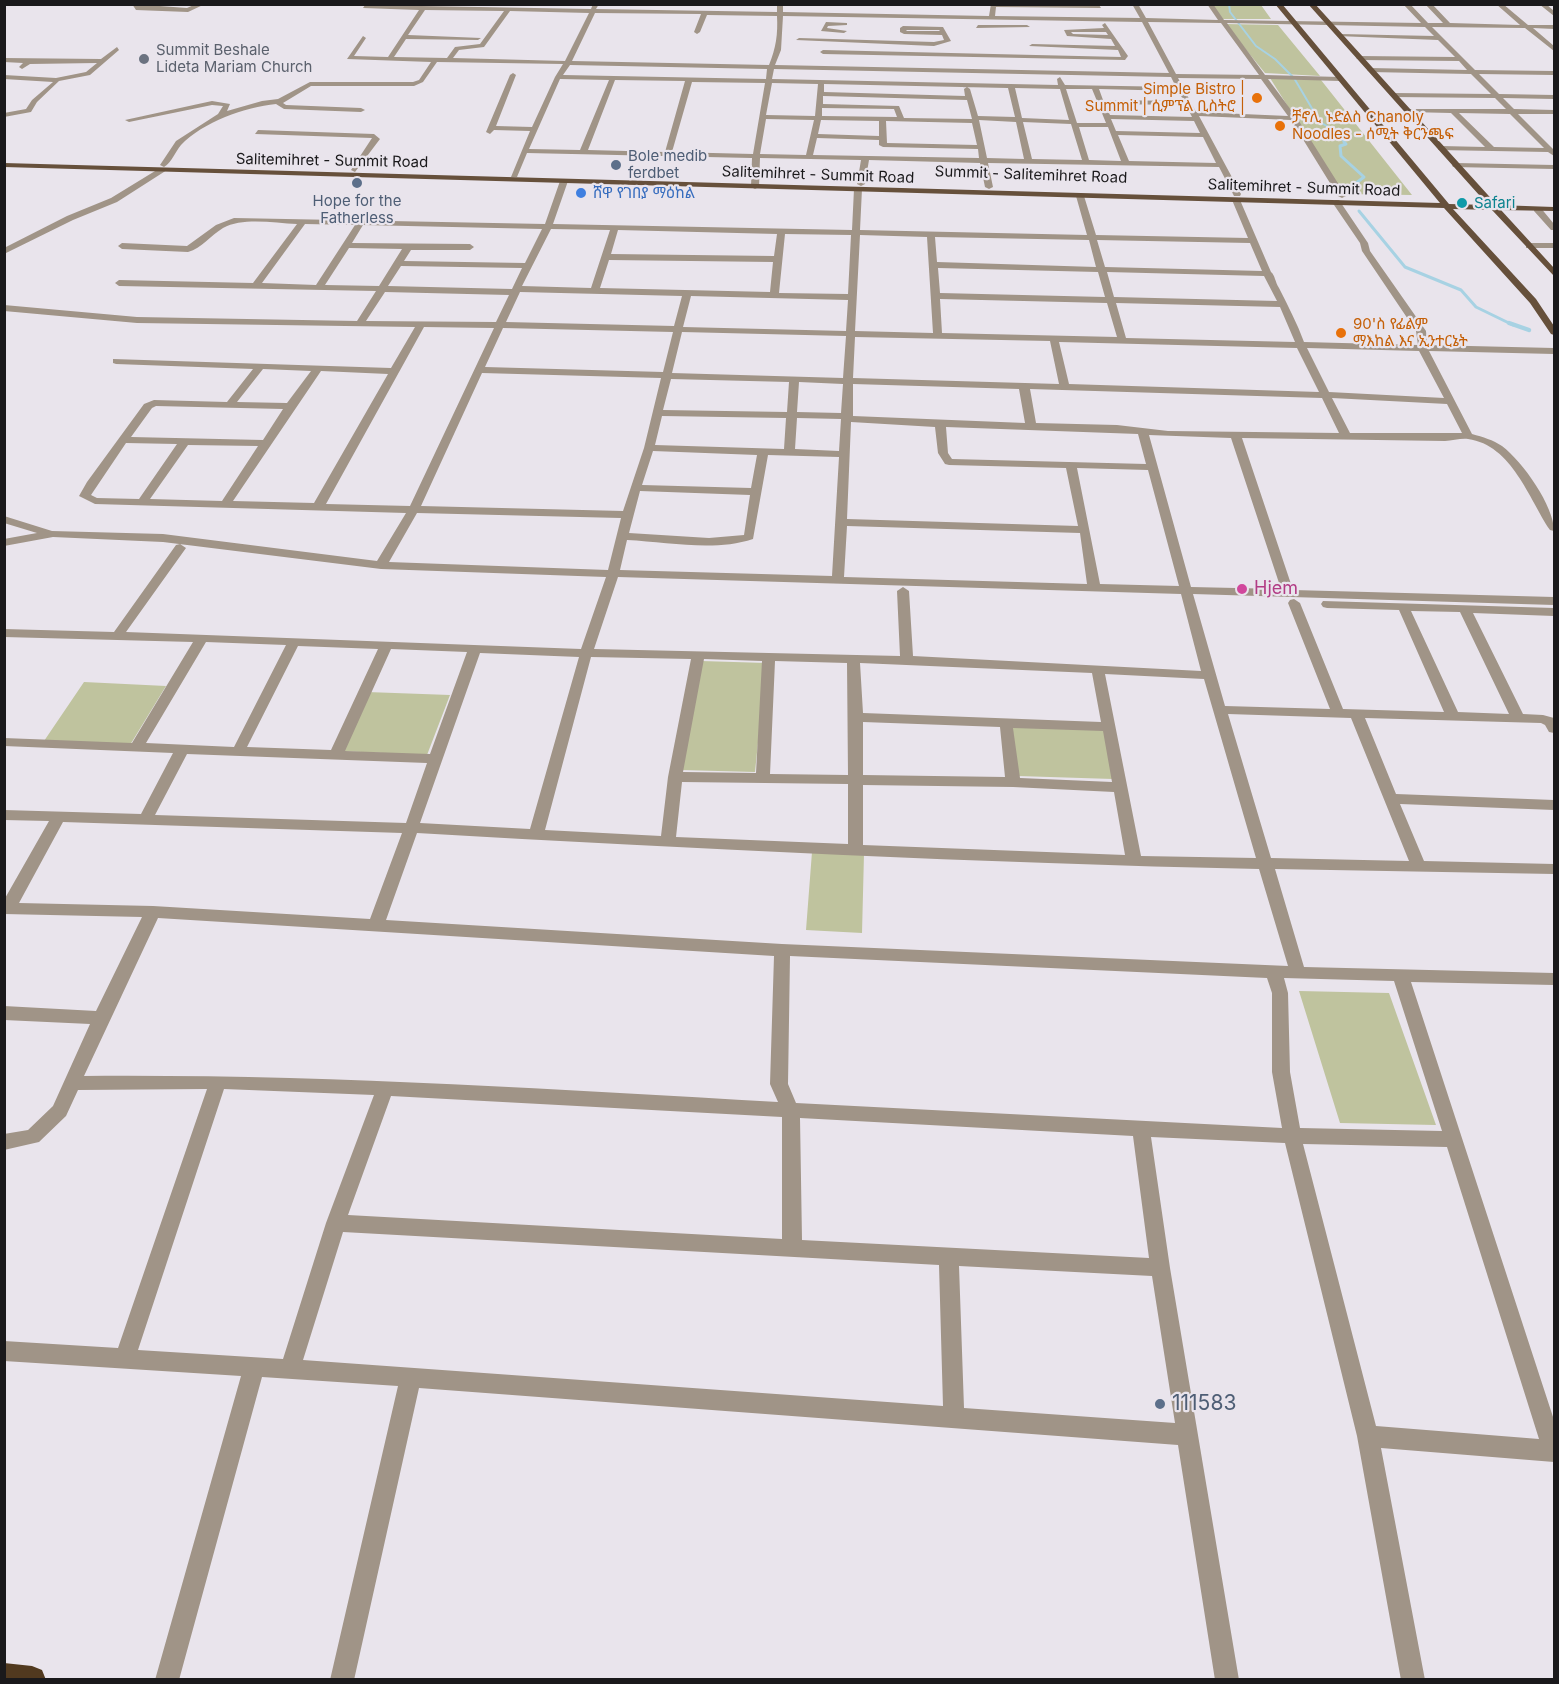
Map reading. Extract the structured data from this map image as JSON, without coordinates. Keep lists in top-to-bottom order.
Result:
{
  "streets": {
    "main road": ["Salitemihret - Summit Road", "Summit - Salitemihret Road"]
  },
  "crossings": [
    ["Salitemihret - Summit Road", "Summit - Salitemihret Road"]
  ],
  "places": [
    "Summit Beshale Lideta Mariam Church",
    "Simple Bistro | Summit | ሲምፕል ቢስትሮ |",
    "ቻኖሊ ኑድልስ Chanoly Noodles - ሰሚት ቅርንጫፍ",
    "Bole medib ferdbet",
    "Hope for the Fatherless",
    "ሸዋ የገበያ ማዕከል",
    "Safari",
    "90'ስ የፊልም ማእከል እና ኢንተርኔት",
    "Hjem",
    "111583"
  ]
}
